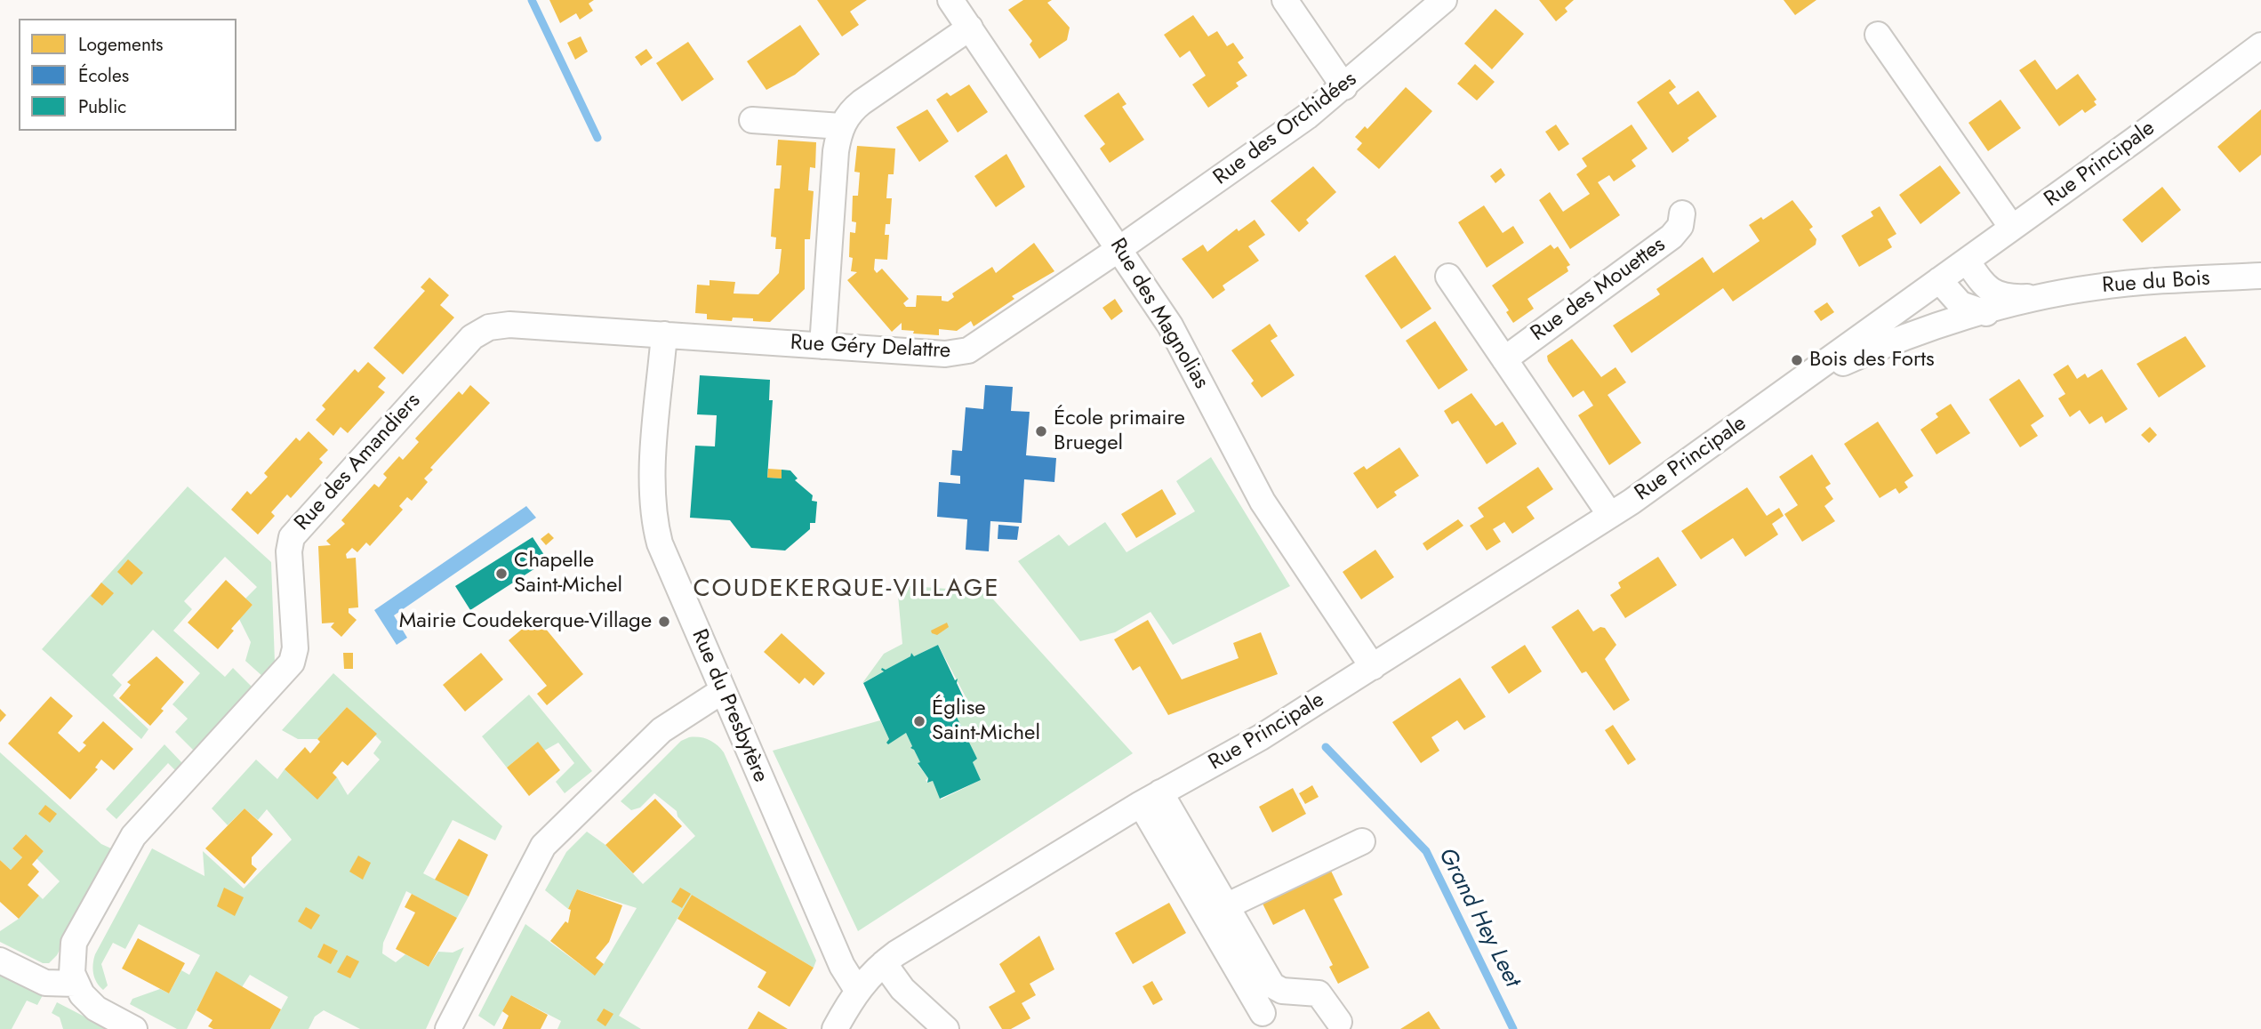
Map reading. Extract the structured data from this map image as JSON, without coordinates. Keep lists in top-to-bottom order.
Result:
{
  "streets": {
    "street": [
      "Rue des Orchidées",
      "Rue Principale",
      "Rue du Bois",
      "Rue des Mouettes",
      "Rue des Magnolias",
      "Rue Géry Delattre",
      "Rue des Amandiers",
      "Rue du Presbytère"
    ]
  },
  "crossings": [
    ["Rue des Orchidées", "Rue des Magnolias"],
    ["Rue des Orchidées", "Rue Géry Delattre"],
    ["Rue Principale", "Rue du Bois"],
    ["Rue Principale", "Rue des Magnolias"],
    ["Rue Principale", "Rue du Presbytère"],
    ["Rue des Magnolias", "Rue Géry Delattre"],
    ["Rue Géry Delattre", "Rue des Amandiers"],
    ["Rue Géry Delattre", "Rue du Presbytère"],
    ["Rue des Amandiers", "Rue du Presbytère"]
  ],
  "districts": ["COUDEKERQUE-VILLAGE"],
  "water": ["Grand Hey Leet"],
  "places": [
    "Bois des Forts",
    "École primaire Bruegel",
    "Chapelle Saint-Michel",
    "Mairie Coudekerque-Village",
    "Église Saint-Michel"
  ],
  "legend": ["Logements", "Écoles", "Public"]
}
